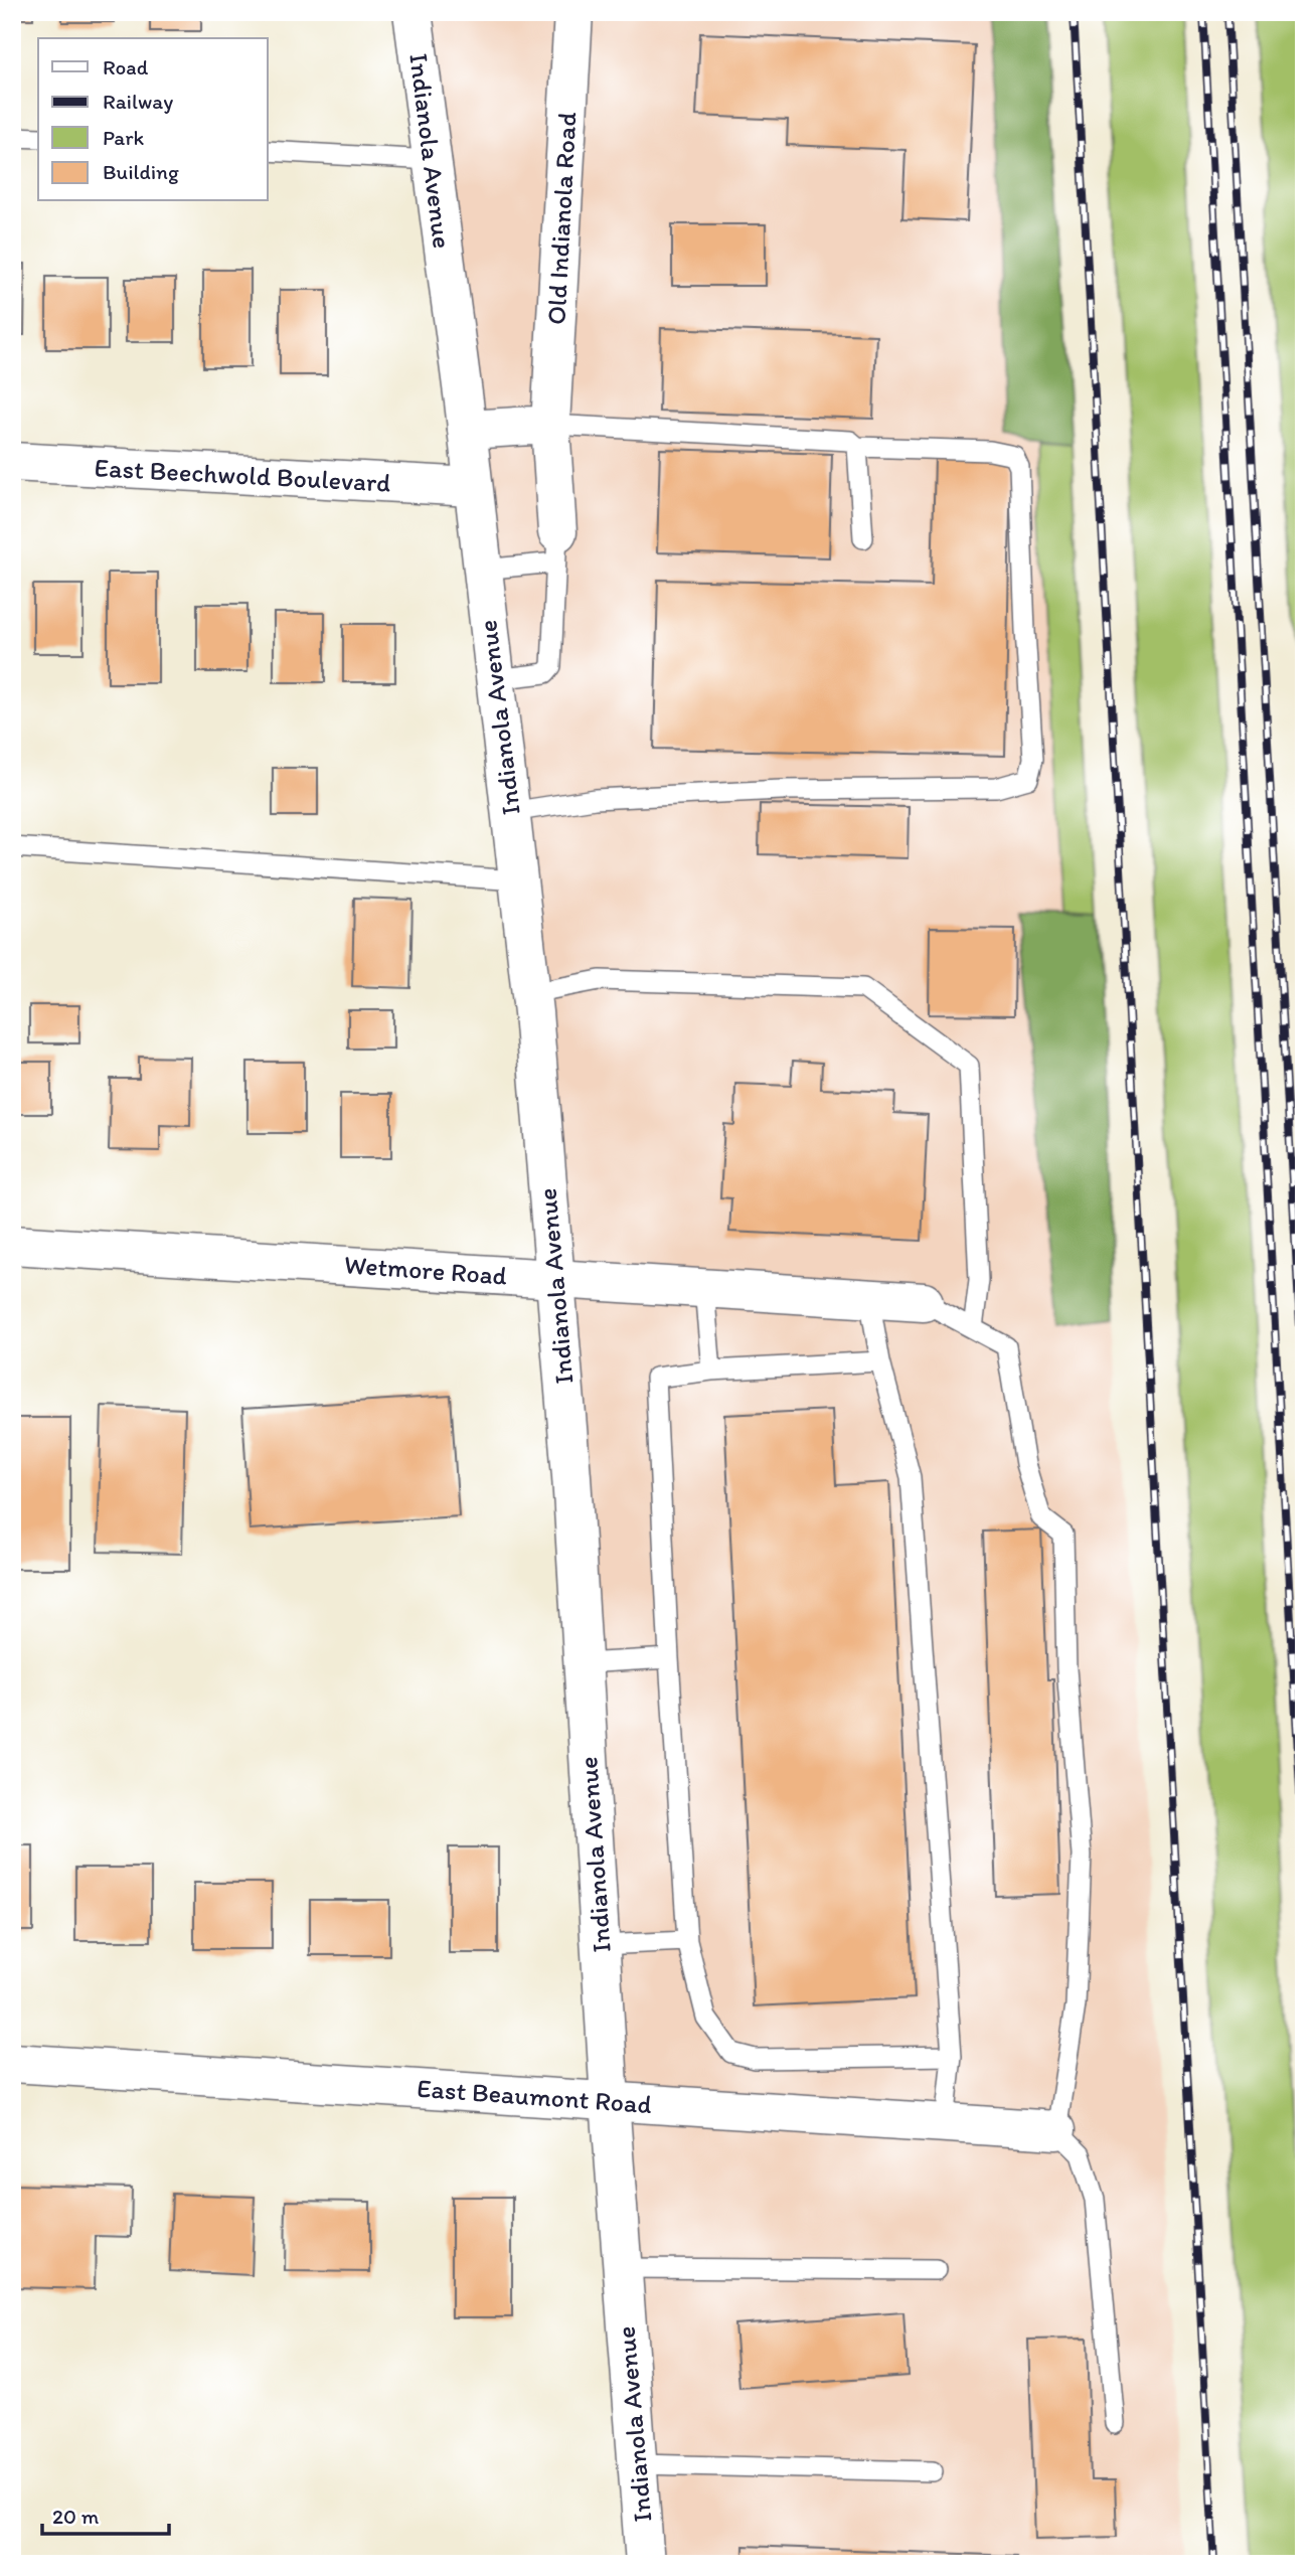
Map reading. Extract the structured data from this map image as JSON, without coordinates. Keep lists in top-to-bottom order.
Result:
{
  "streets": {
    "street": [
      "Indianola Avenue",
      "Old Indianola Road",
      "East Beechwold Boulevard",
      "Wetmore Road",
      "East Beaumont Road"
    ]
  },
  "crossings": [
    ["Indianola Avenue", "East Beechwold Boulevard"],
    ["Indianola Avenue", "Wetmore Road"],
    ["Indianola Avenue", "East Beaumont Road"]
  ],
  "legend": [
    "Road",
    "Railway",
    "Park",
    "Building"
  ],
  "scale_bar": "20 m"
}
